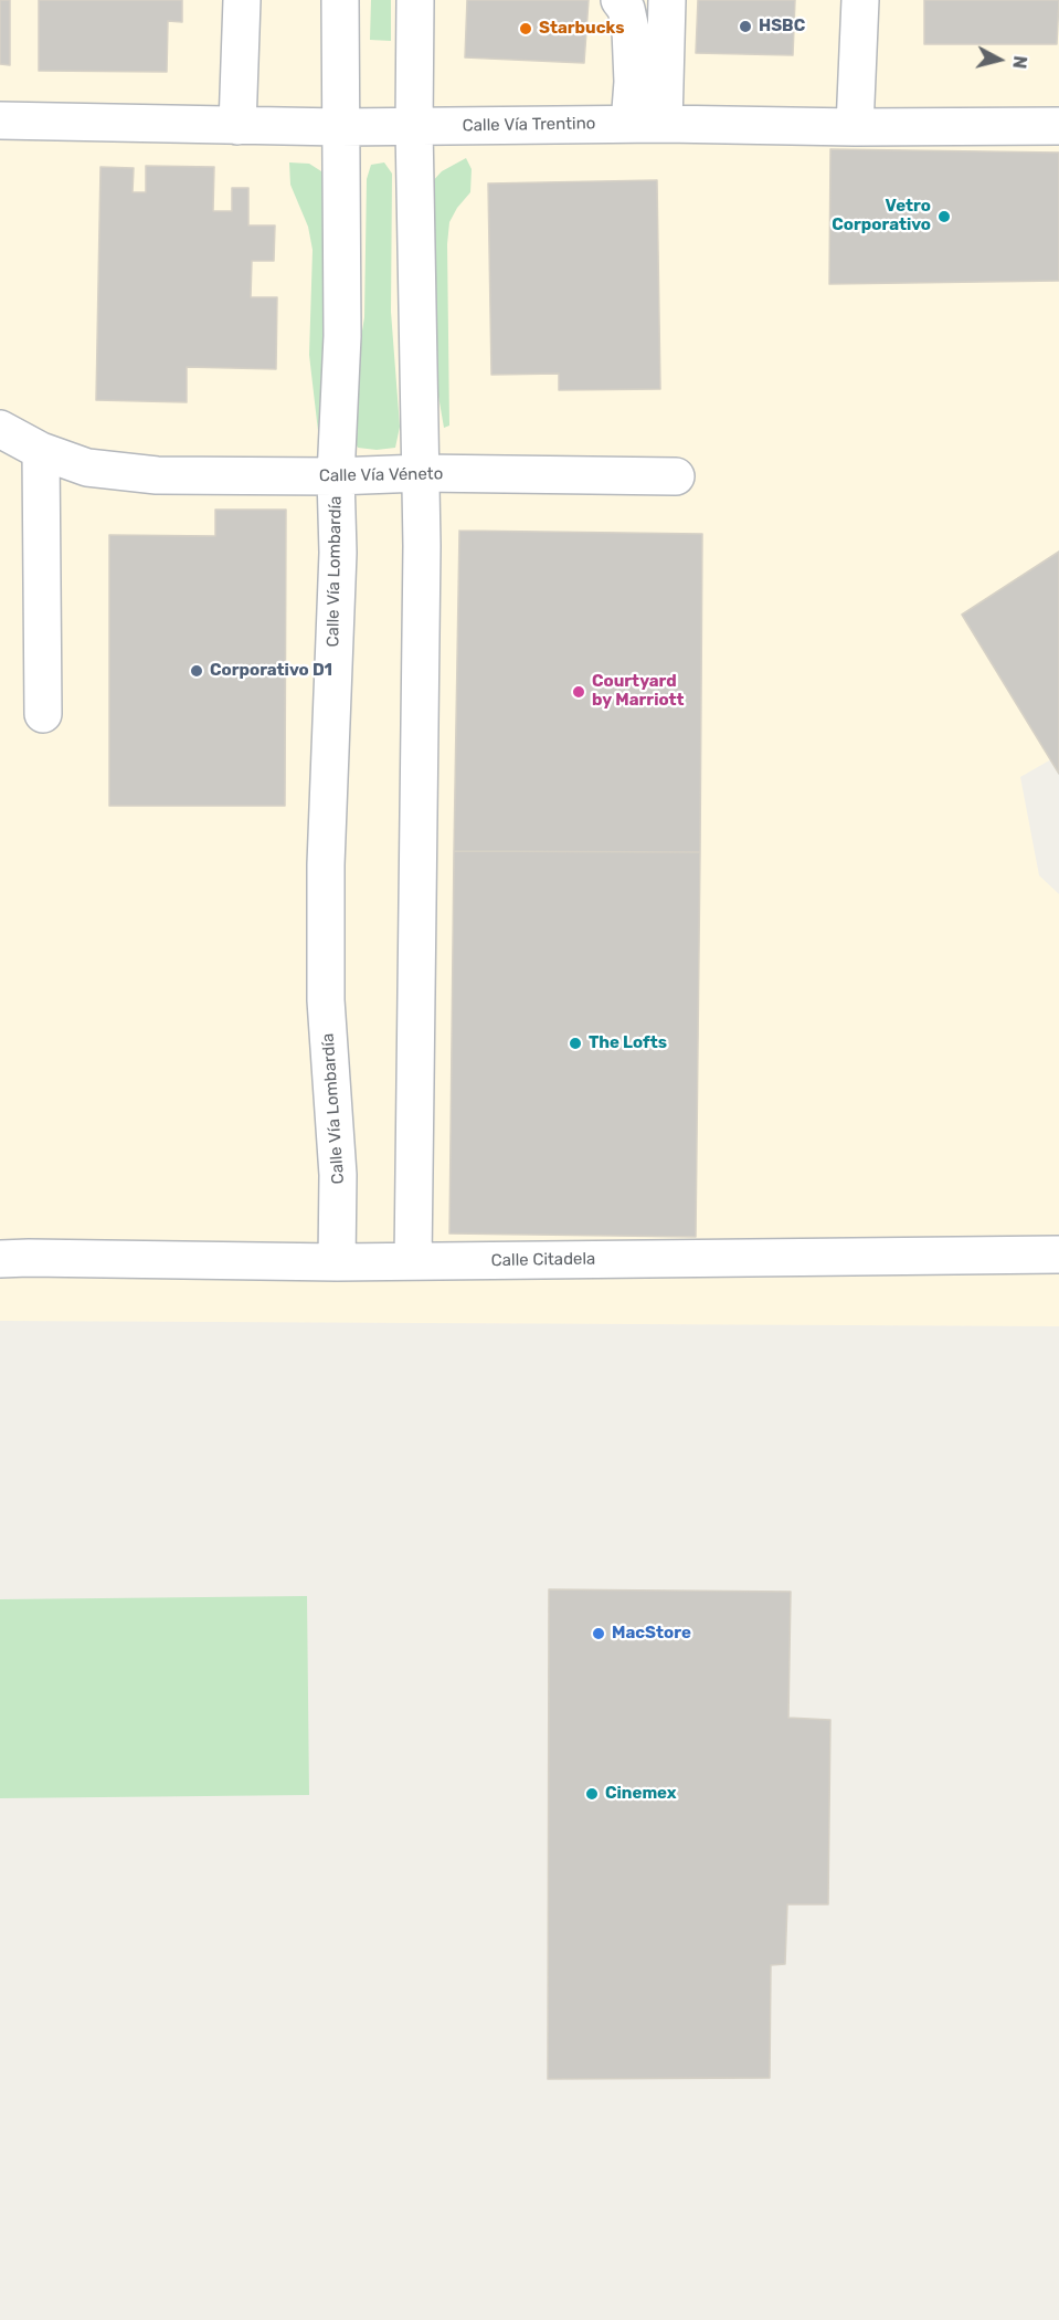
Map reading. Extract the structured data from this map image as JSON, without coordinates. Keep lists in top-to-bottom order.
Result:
{
  "streets": {
    "street": [
      "Calle Vía Trentino",
      "Calle Vía Véneto",
      "Calle Vía Lombardía",
      "Calle Citadela"
    ]
  },
  "crossings": [
    ["Calle Vía Trentino", "Calle Vía Lombardía"],
    ["Calle Vía Véneto", "Calle Vía Lombardía"],
    ["Calle Vía Lombardía", "Calle Citadela"]
  ],
  "places": [
    "HSBC",
    "Starbucks",
    "Vetro Corporativo",
    "Corporativo D1",
    "Courtyard by Marriott",
    "The Lofts",
    "MacStore",
    "Cinemex"
  ],
  "north": "right"
}
